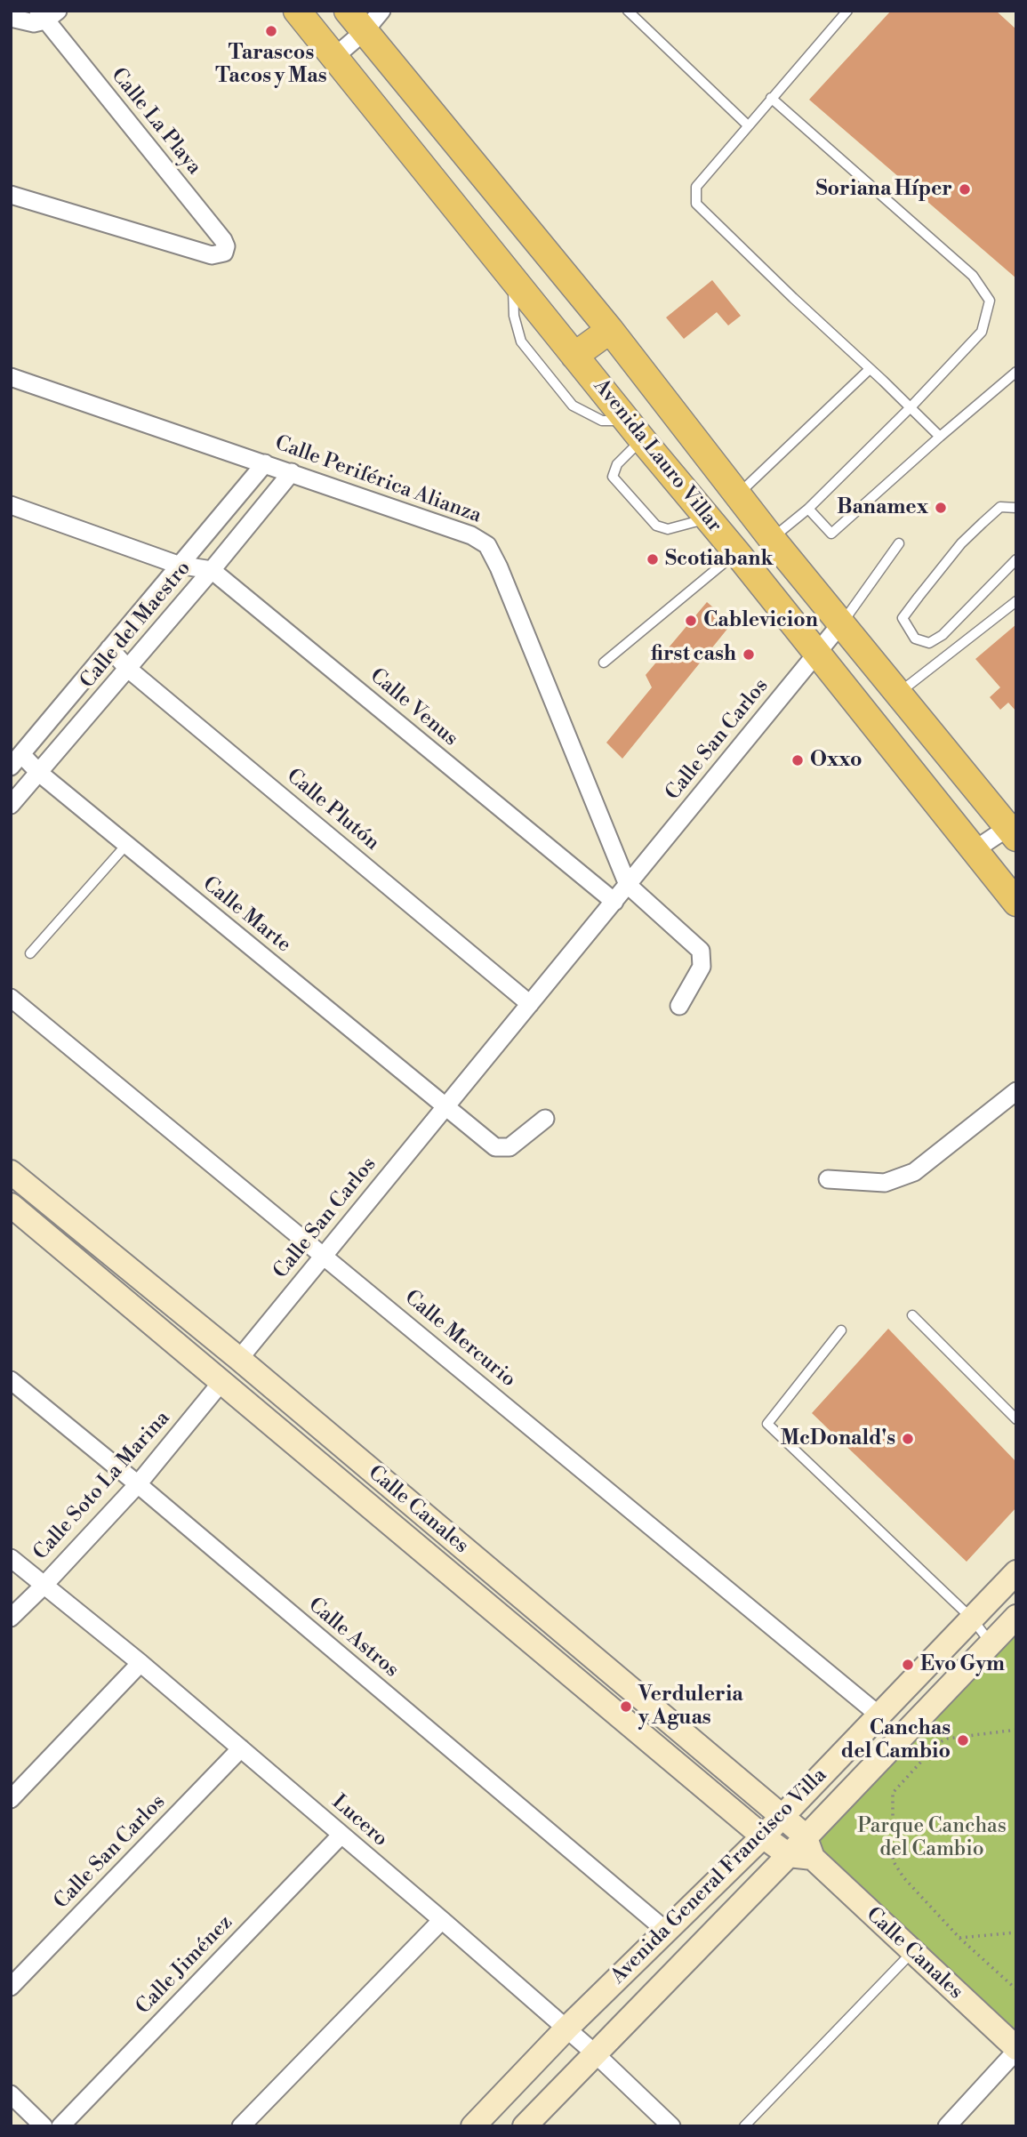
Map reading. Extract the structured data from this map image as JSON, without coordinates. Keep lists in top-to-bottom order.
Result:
{
  "streets": {
    "main road": ["Avenida Lauro Villar", "Calle Canales", "Avenida General Francisco Villa"],
    "street": [
      "Calle La Playa",
      "Calle Periférica Alianza",
      "Calle del Maestro",
      "Calle Venus",
      "Calle San Carlos",
      "Calle Plutón",
      "Calle Marte",
      "Calle Mercurio",
      "Calle Soto La Marina",
      "Calle Astros",
      "Lucero",
      "Calle Jiménez"
    ]
  },
  "crossings": [
    ["Avenida Lauro Villar", "Calle San Carlos"],
    ["Calle Periférica Alianza", "Calle del Maestro"],
    ["Calle Periférica Alianza", "Calle San Carlos"],
    ["Calle del Maestro", "Calle Venus"],
    ["Calle del Maestro", "Calle Plutón"],
    ["Calle del Maestro", "Calle Marte"],
    ["Calle Venus", "Calle San Carlos"],
    ["Calle San Carlos", "Calle Plutón"],
    ["Calle San Carlos", "Calle Marte"],
    ["Calle San Carlos", "Calle Mercurio"],
    ["Calle San Carlos", "Calle Canales"],
    ["Calle San Carlos", "Lucero"],
    ["Calle Mercurio", "Avenida General Francisco Villa"],
    ["Calle Soto La Marina", "Calle Canales"],
    ["Calle Soto La Marina", "Calle Astros"],
    ["Calle Soto La Marina", "Lucero"],
    ["Calle Canales", "Avenida General Francisco Villa"],
    ["Calle Astros", "Avenida General Francisco Villa"],
    ["Lucero", "Avenida General Francisco Villa"],
    ["Lucero", "Calle Jiménez"]
  ],
  "parks": ["Parque Canchas del Cambio"],
  "places": [
    "Tarascos Tacos y Mas",
    "Soriana Híper",
    "Banamex",
    "Scotiabank",
    "Cablevicion",
    "first cash",
    "Oxxo",
    "McDonald's",
    "Evo Gym",
    "Verduleria y Aguas",
    "Canchas del Cambio"
  ]
}
